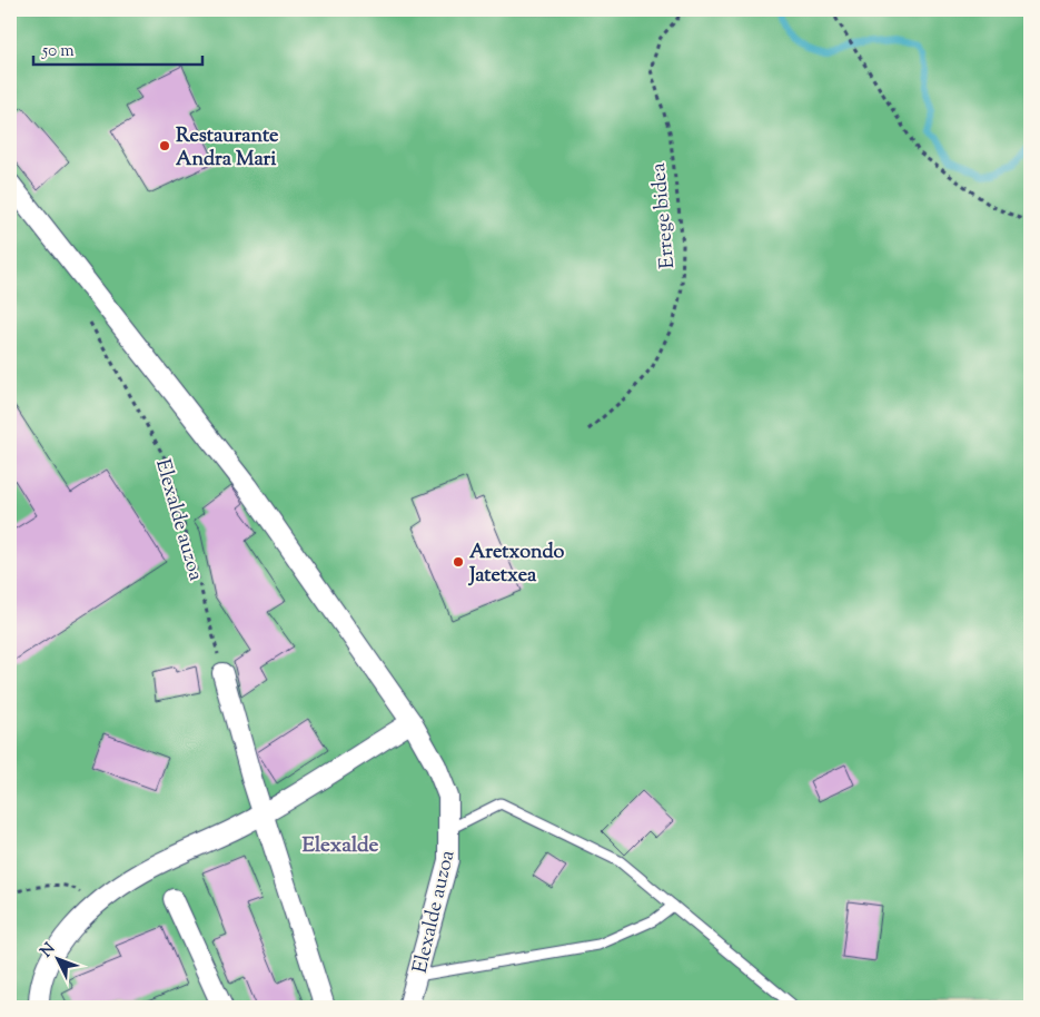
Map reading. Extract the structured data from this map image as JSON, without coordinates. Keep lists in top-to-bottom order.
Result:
{
  "streets": {
    "street": ["Elexalde auzoa"],
    "path": ["Errege bidea"]
  },
  "districts": ["Elexalde"],
  "places": ["Restaurante Andra Mari", "Aretxondo Jatetxea"],
  "scale_bar": "50 m",
  "north": "top left"
}
